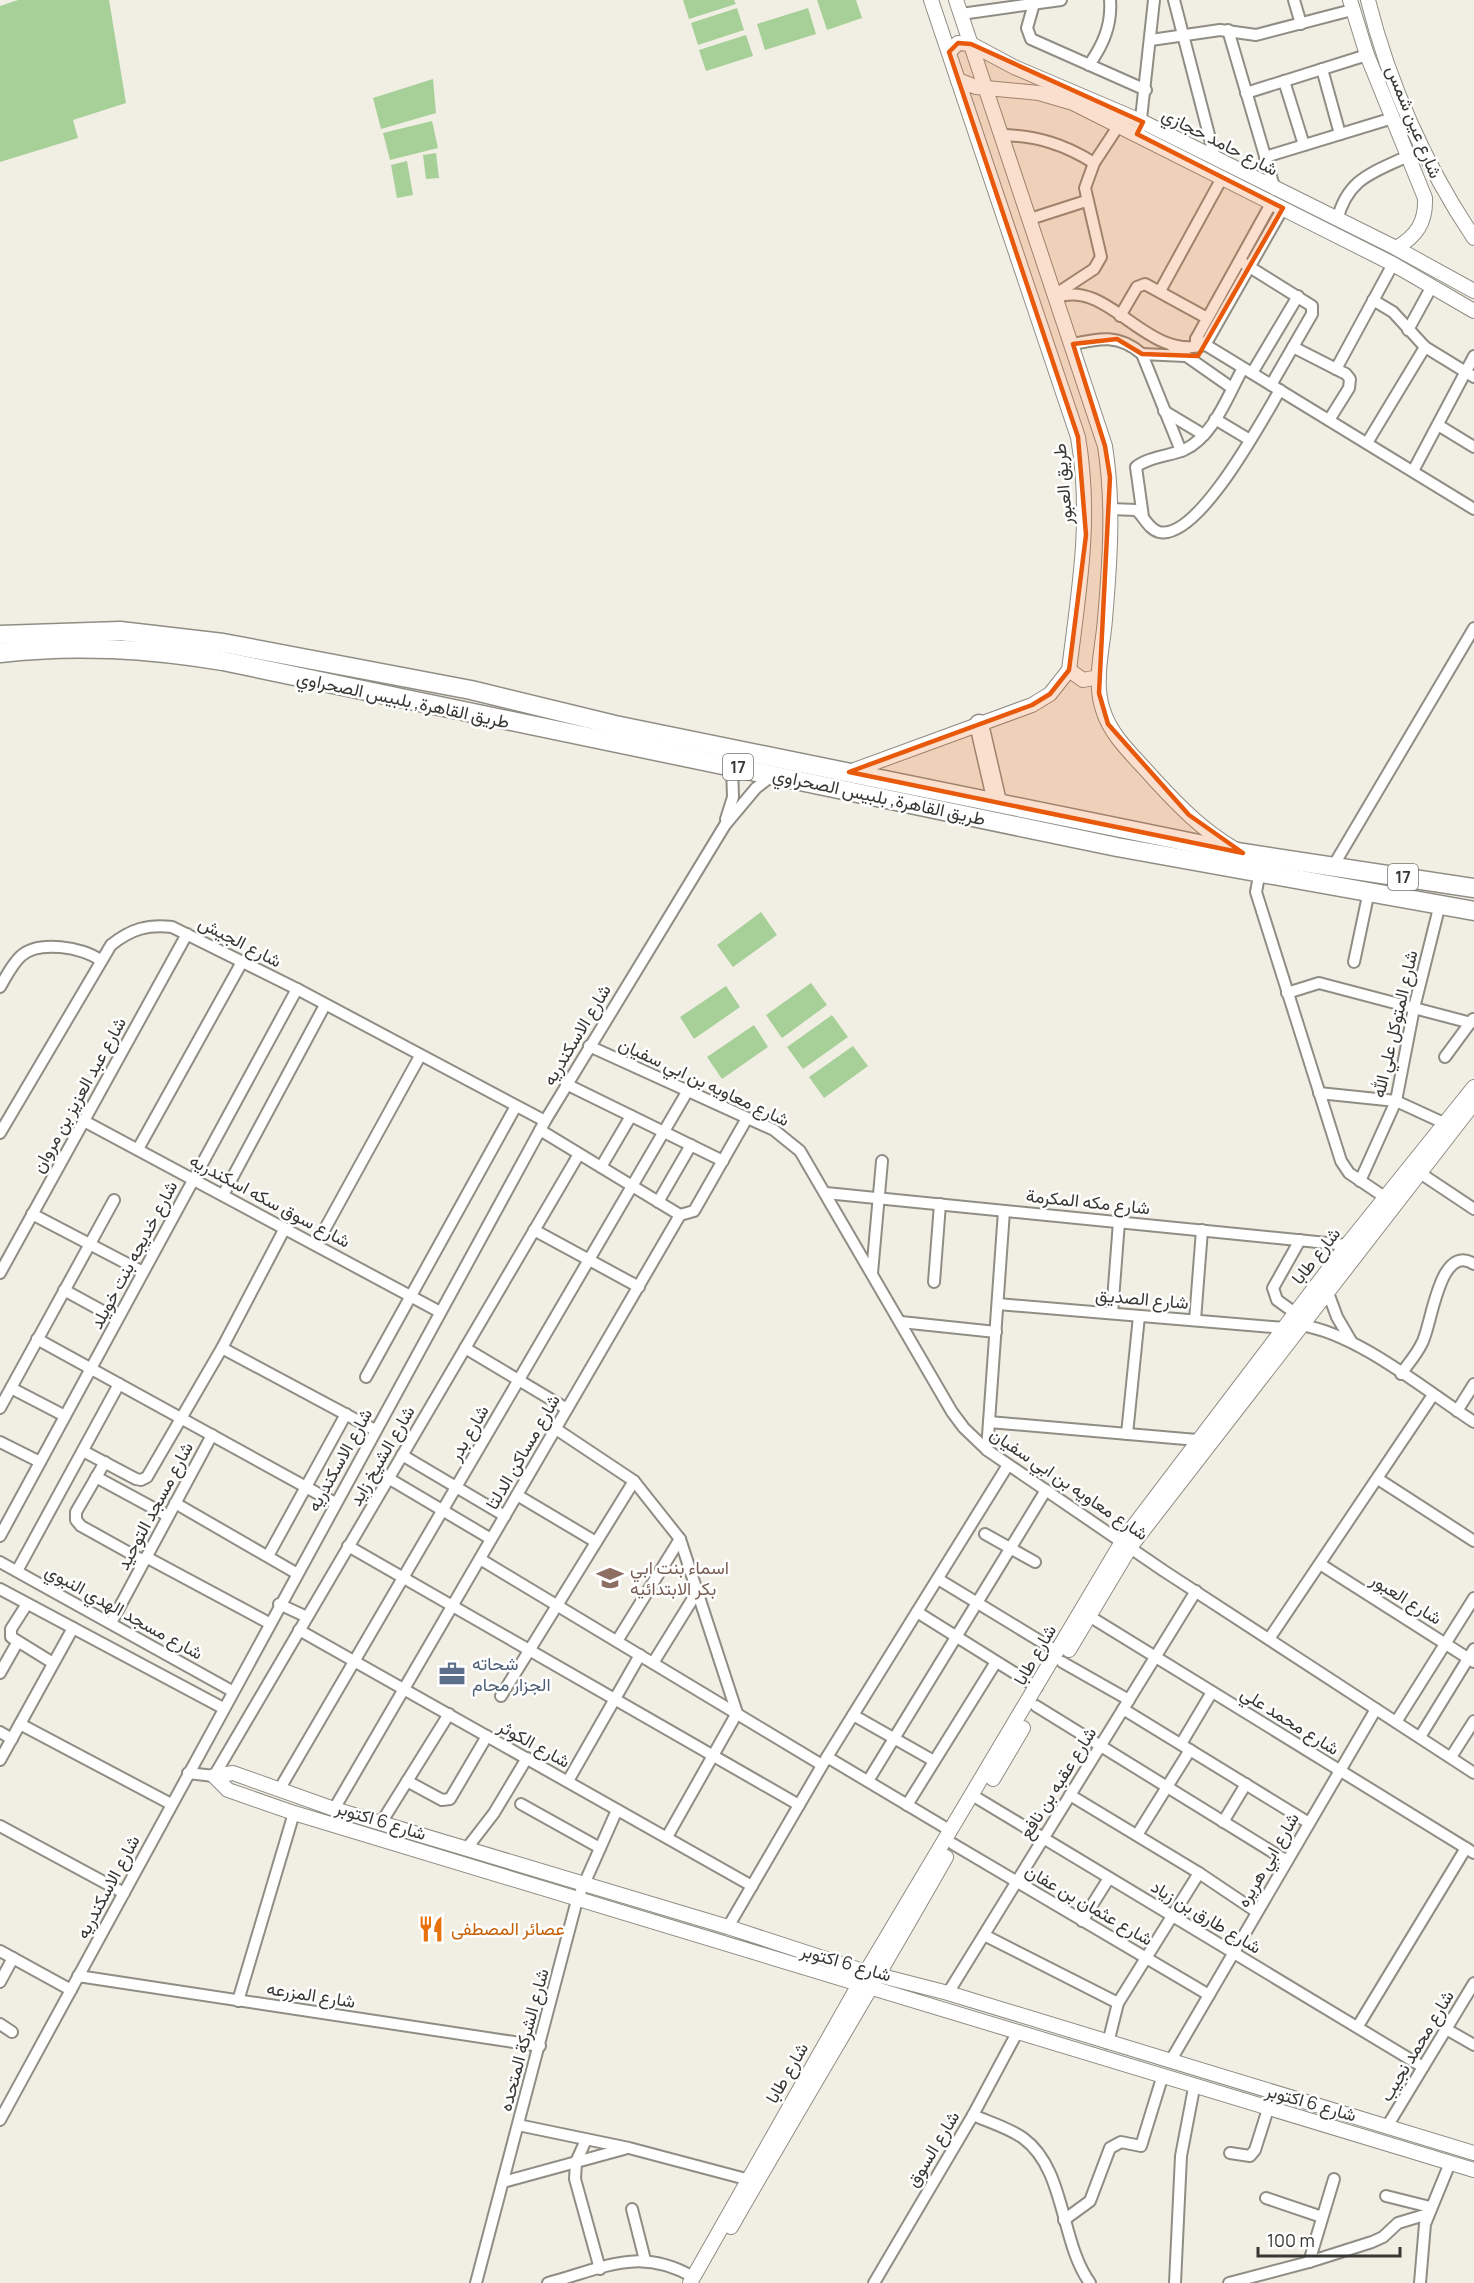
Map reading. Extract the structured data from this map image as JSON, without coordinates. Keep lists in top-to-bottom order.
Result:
{
  "streets": {
    "highway": ["طريق القاهرة, بلبيس الصحراوي", "17"],
    "street": [
      "شارع عين شمس",
      "شارع حامد حجازي",
      "طريق العبور",
      "شارع الجيش",
      "شارع المتوكل علي الله",
      "شارع الاسكندريه",
      "شارع معاويه بن ابي سفيان",
      "شارع عبد العزيز بن مروان",
      "شارع سوق سكه اسكندريه",
      "شارع مكه المكرمة",
      "شارع خديجه بنت خويلد",
      "شارع طابا",
      "شارع الصديق",
      "شارع بدر",
      "شارع مساكن الدلتا",
      "شارع الشيخ زايد",
      "شارع مسجد التوحيد",
      "شارع العبور",
      "شارع مسجد الهدي النبوي",
      "شارع محمد علي",
      "شارع الكوثر",
      "شارع عقبه بن نافع",
      "شارع 6 اكتوبر",
      "شارع ابي هريره",
      "شارع عثمان بن عفان",
      "شارع طارق بن زياد",
      "شارع المزرعه",
      "شارع الشركة المتحده",
      "شارع محمد نجيب",
      "شارع السوق"
    ]
  },
  "crossings": [
    ["شارع عين شمس", "شارع حامد حجازي"],
    ["شارع حامد حجازي", "طريق العبور"],
    ["طريق القاهرة, بلبيس الصحراوي", "شارع المتوكل علي الله"],
    ["طريق القاهرة, بلبيس الصحراوي", "شارع الاسكندريه"],
    ["شارع الجيش", "شارع الاسكندريه"],
    ["شارع الجيش", "شارع عبد العزيز بن مروان"],
    ["شارع الجيش", "شارع خديجه بنت خويلد"],
    ["شارع الجيش", "شارع بدر"],
    ["شارع الجيش", "شارع مساكن الدلتا"],
    ["شارع الجيش", "شارع الشيخ زايد"],
    ["شارع الاسكندريه", "شارع معاويه بن ابي سفيان"],
    ["شارع الاسكندريه", "شارع سوق سكه اسكندريه"],
    ["شارع الاسكندريه", "شارع مسجد الهدي النبوي"],
    ["شارع الاسكندريه", "شارع 6 اكتوبر"],
    ["شارع الاسكندريه", "شارع المزرعه"],
    ["شارع معاويه بن ابي سفيان", "شارع مكه المكرمة"],
    ["شارع معاويه بن ابي سفيان", "شارع طابا"],
    ["شارع معاويه بن ابي سفيان", "شارع بدر"],
    ["شارع معاويه بن ابي سفيان", "شارع مساكن الدلتا"],
    ["شارع معاويه بن ابي سفيان", "شارع عقبه بن نافع"],
    ["شارع معاويه بن ابي سفيان", "شارع ابي هريره"],
    ["شارع عبد العزيز بن مروان", "شارع سوق سكه اسكندريه"],
    ["شارع سوق سكه اسكندريه", "شارع خديجه بنت خويلد"],
    ["شارع مكه المكرمة", "شارع طابا"],
    ["شارع طابا", "شارع الصديق"],
    ["شارع طابا", "شارع محمد علي"],
    ["شارع طابا", "شارع 6 اكتوبر"],
    ["شارع طابا", "شارع عثمان بن عفان"],
    ["شارع طابا", "شارع طارق بن زياد"],
    ["شارع بدر", "شارع الكوثر"],
    ["شارع بدر", "شارع 6 اكتوبر"],
    ["شارع مساكن الدلتا", "شارع الكوثر"],
    ["شارع مساكن الدلتا", "شارع 6 اكتوبر"],
    ["شارع مساكن الدلتا", "شارع عثمان بن عفان"],
    ["شارع الشيخ زايد", "شارع الكوثر"],
    ["شارع الشيخ زايد", "شارع 6 اكتوبر"],
    ["شارع مسجد التوحيد", "شارع مسجد الهدي النبوي"],
    ["شارع محمد علي", "شارع عقبه بن نافع"],
    ["شارع محمد علي", "شارع ابي هريره"],
    ["شارع الكوثر", "شارع الشركة المتحده"],
    ["شارع عقبه بن نافع", "شارع 6 اكتوبر"],
    ["شارع عقبه بن نافع", "شارع عثمان بن عفان"],
    ["شارع عقبه بن نافع", "شارع طارق بن زياد"],
    ["شارع 6 اكتوبر", "شارع ابي هريره"],
    ["شارع 6 اكتوبر", "شارع الشركة المتحده"],
    ["شارع 6 اكتوبر", "شارع محمد نجيب"],
    ["شارع 6 اكتوبر", "شارع السوق"],
    ["شارع ابي هريره", "شارع عثمان بن عفان"],
    ["شارع ابي هريره", "شارع طارق بن زياد"],
    ["شارع طارق بن زياد", "شارع محمد نجيب"],
    ["شارع المزرعه", "شارع الشركة المتحده"]
  ],
  "places": {
    "school or university": ["اسماء بنت ابي بكر الابتدائيه"],
    "office": ["شحاته الجزار محام"],
    "restaurant": ["عصائر المصطفى"]
  },
  "scale_bar": "100 m"
}
